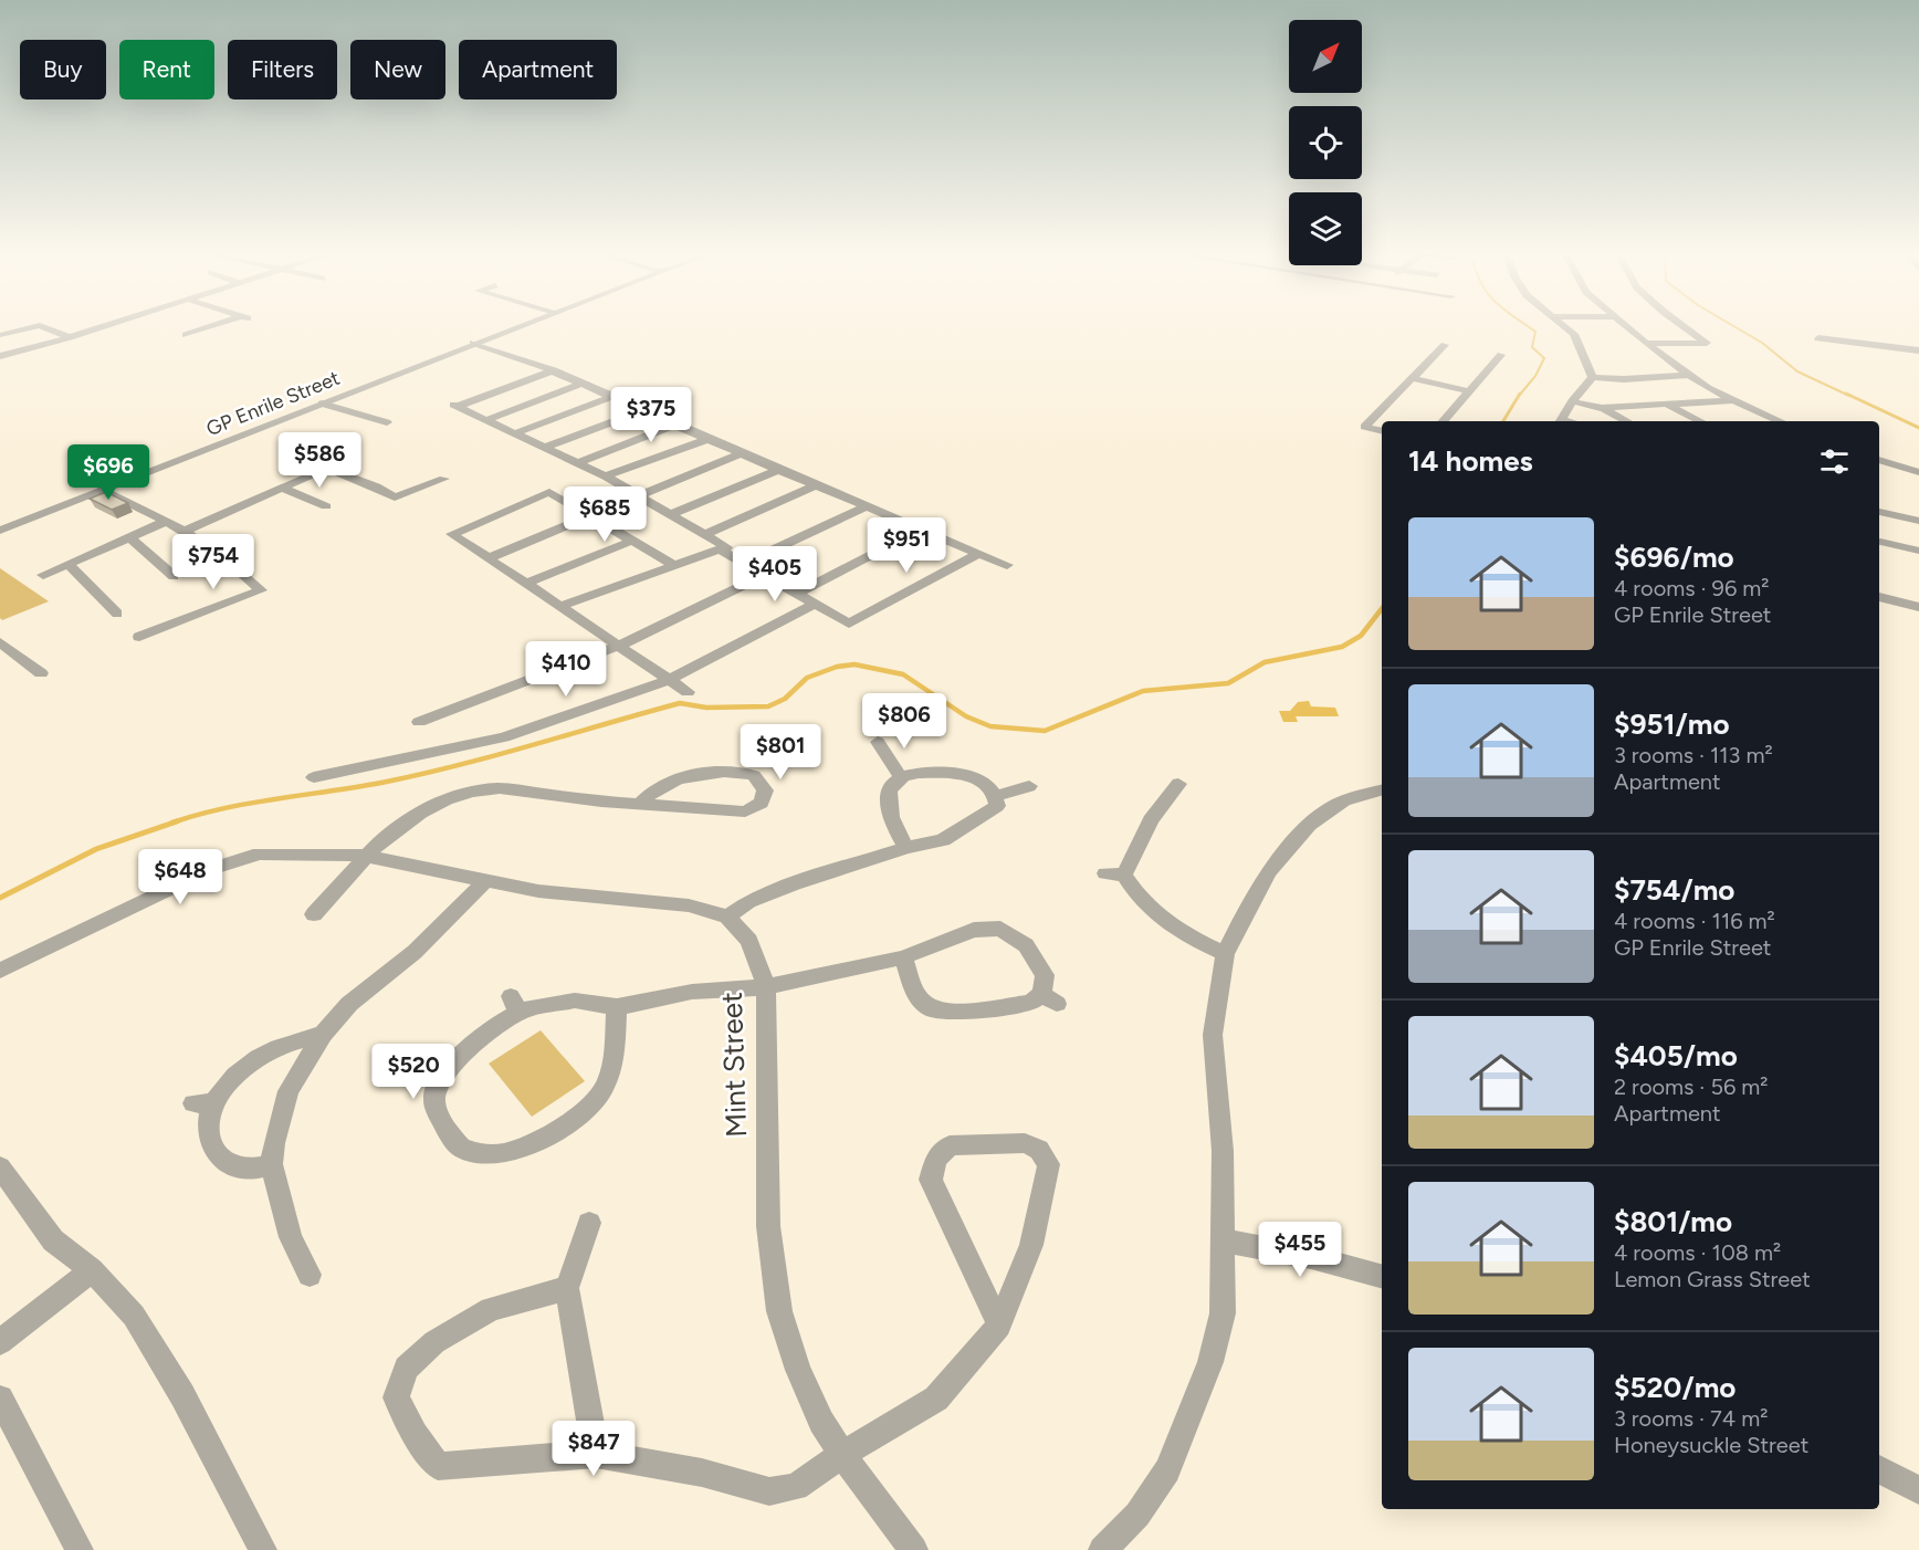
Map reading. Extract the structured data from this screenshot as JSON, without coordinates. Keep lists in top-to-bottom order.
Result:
{
  "streets": {
    "street": ["GP Enrile Street", "Mint Street"]
  },
  "north": "top right",
  "page": {
    "chip": [
      "Buy",
      "Rent",
      "Filters",
      "New",
      "Apartment"
    ],
    "price": [
      "$375",
      "$586",
      "$696",
      "$685",
      "$951",
      "$754",
      "$405",
      "$410",
      "$806",
      "$801",
      "$648",
      "$520",
      "$455",
      "$847"
    ],
    "heading": "14 homes",
    "list": [
      {
        "name": "$696/mo",
        "note": "4 rooms · 96 m² · GP Enrile Street"
      },
      {
        "name": "$951/mo",
        "note": "3 rooms · 113 m² · Apartment"
      },
      {
        "name": "$754/mo",
        "note": "4 rooms · 116 m² · GP Enrile Street"
      },
      {
        "name": "$405/mo",
        "note": "2 rooms · 56 m² · Apartment"
      },
      {
        "name": "$801/mo",
        "note": "4 rooms · 108 m² · Lemon Grass Street"
      },
      {
        "name": "$520/mo",
        "note": "3 rooms · 74 m² · Honeysuckle Street"
      }
    ]
  }
}
